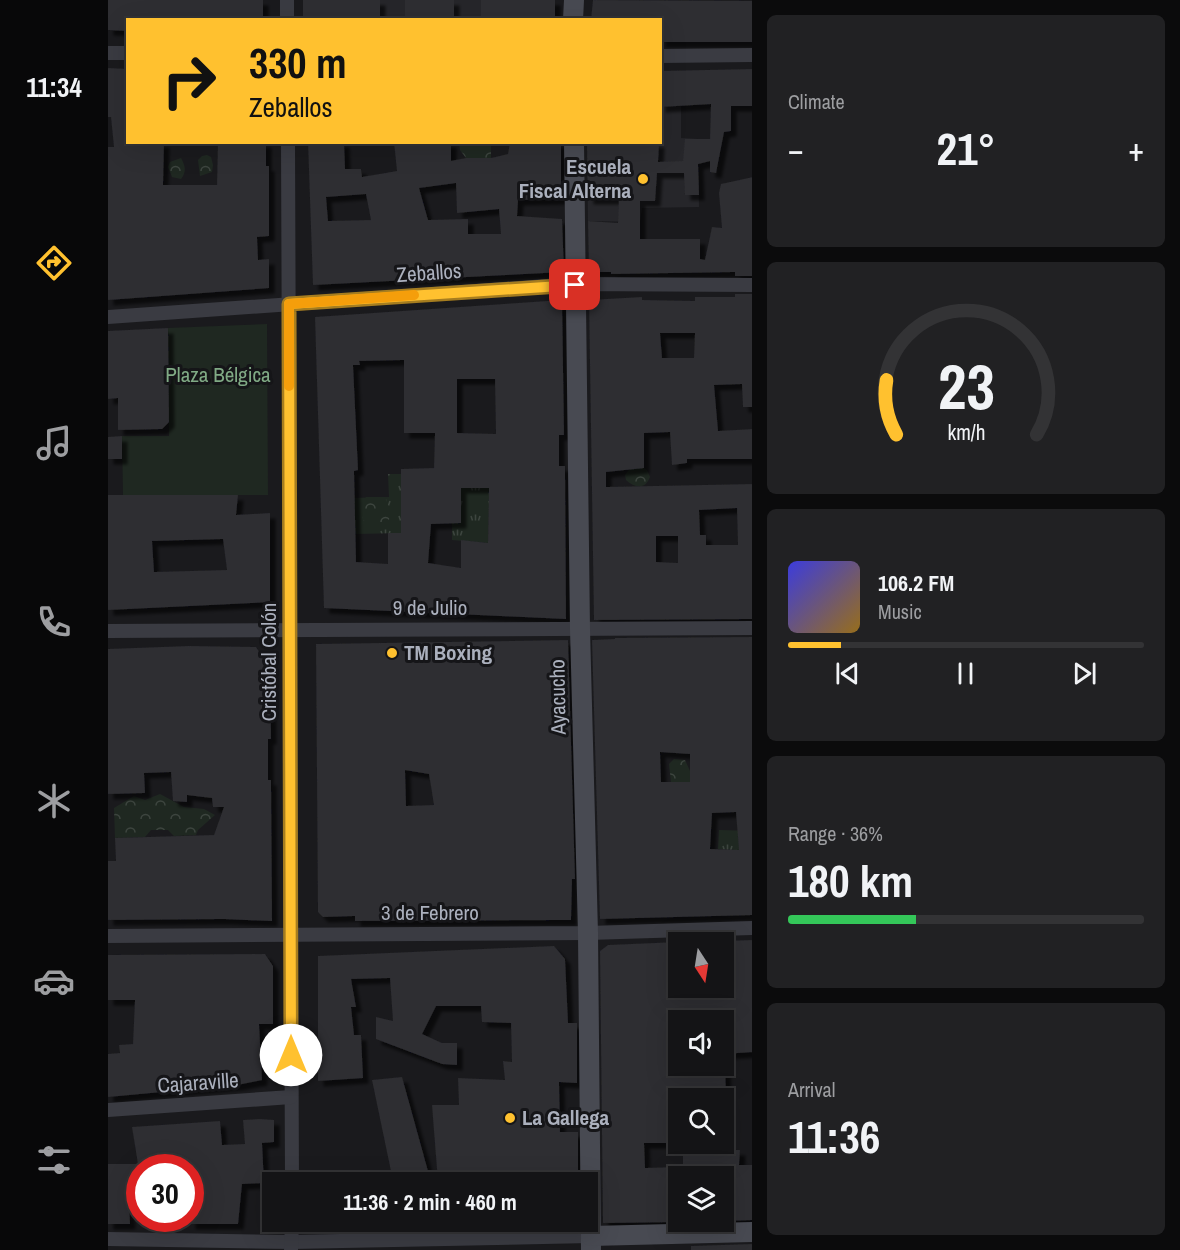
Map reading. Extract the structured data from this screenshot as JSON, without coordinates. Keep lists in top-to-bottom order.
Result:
{
  "streets": {
    "main road": ["Ayacucho"],
    "street": [
      "Zeballos",
      "9 de Julio",
      "Cristóbal Colón",
      "3 de Febrero",
      "Cajaraville"
    ]
  },
  "crossings": [
    ["Zeballos", "Cristóbal Colón"],
    ["Zeballos", "Ayacucho"],
    ["9 de Julio", "Cristóbal Colón"],
    ["9 de Julio", "Ayacucho"],
    ["Cristóbal Colón", "3 de Febrero"],
    ["Cristóbal Colón", "Cajaraville"],
    ["Ayacucho", "3 de Febrero"]
  ],
  "parks": ["Plaza Bélgica"],
  "places": ["Escuela Fiscal Alterna", "TM Boxing", "La Gallega"],
  "north": "bottom",
  "page": {
    "tabs": "11:34",
    "tile": [
      "Climate",
      ["Range · 36%", "180 km"],
      ["Arrival", "11:36"]
    ],
    "turn": ["330 m", "Zeballos"],
    "heat": ["−", "21°", "+"],
    "song": ["106.2 FM", "Music"],
    "limit": "30",
    "trip": "11:36 · 2 min · 460 m",
    "gauge": ["23", "km/h"]
  }
}
